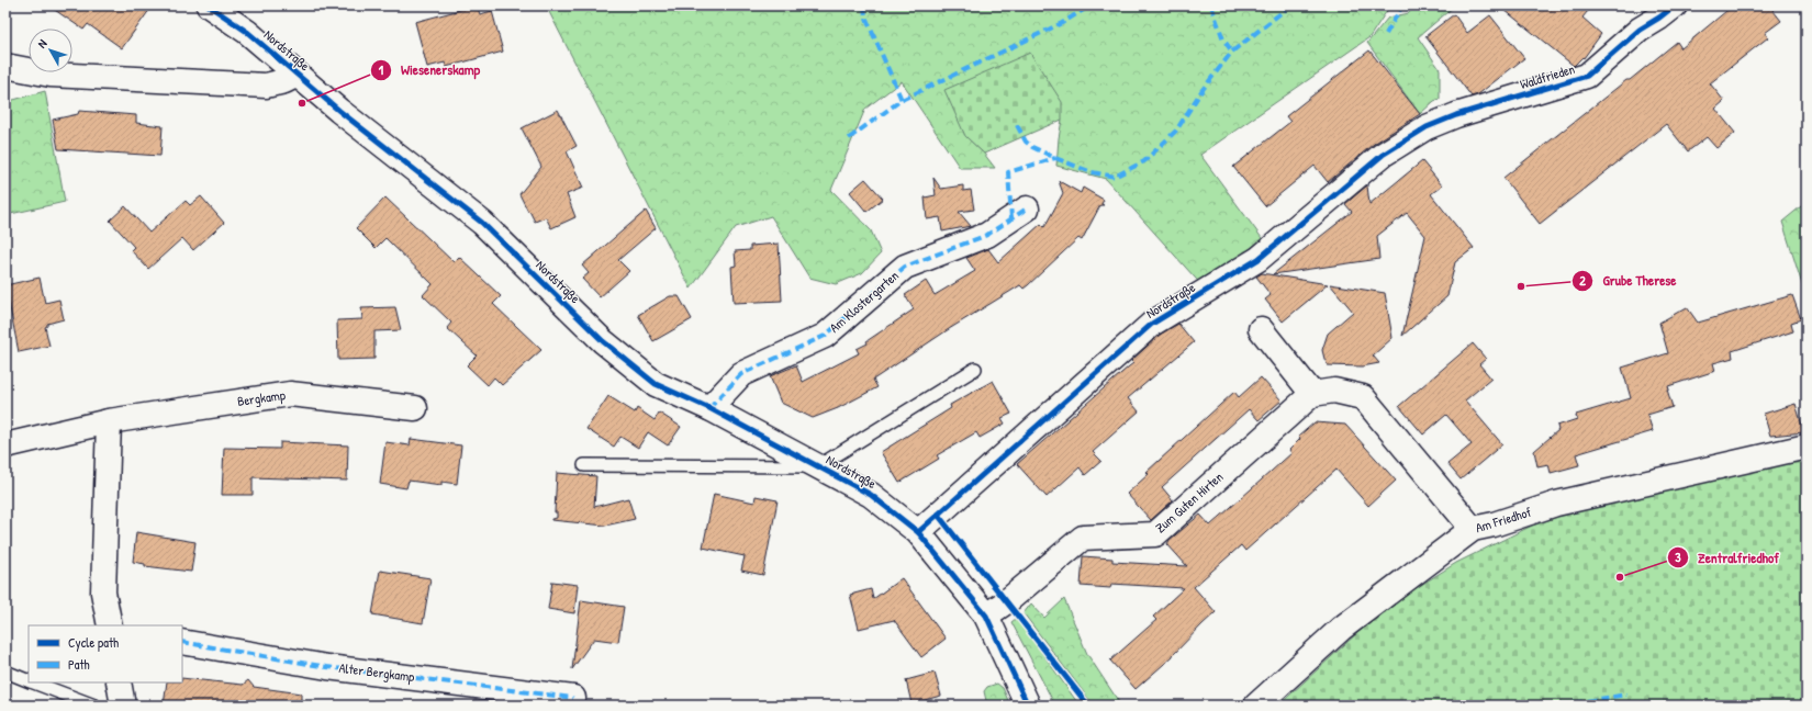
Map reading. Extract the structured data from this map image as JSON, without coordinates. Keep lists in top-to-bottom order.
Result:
{
  "streets": {
    "street": [
      "Nordstraße",
      "Waldfrieden",
      "Am Klostergarten",
      "Bergkamp",
      "Zum Guten Hirten",
      "Am Friedhof",
      "Alter Bergkamp"
    ]
  },
  "crossings": [
    ["Nordstraße", "Waldfrieden"],
    ["Nordstraße", "Am Klostergarten"],
    ["Nordstraße", "Zum Guten Hirten"]
  ],
  "places": ["Wiesenerskamp", "Grube Therese", "Zentralfriedhof"],
  "legend": ["Cycle path", "Path"],
  "north": "top left"
}
